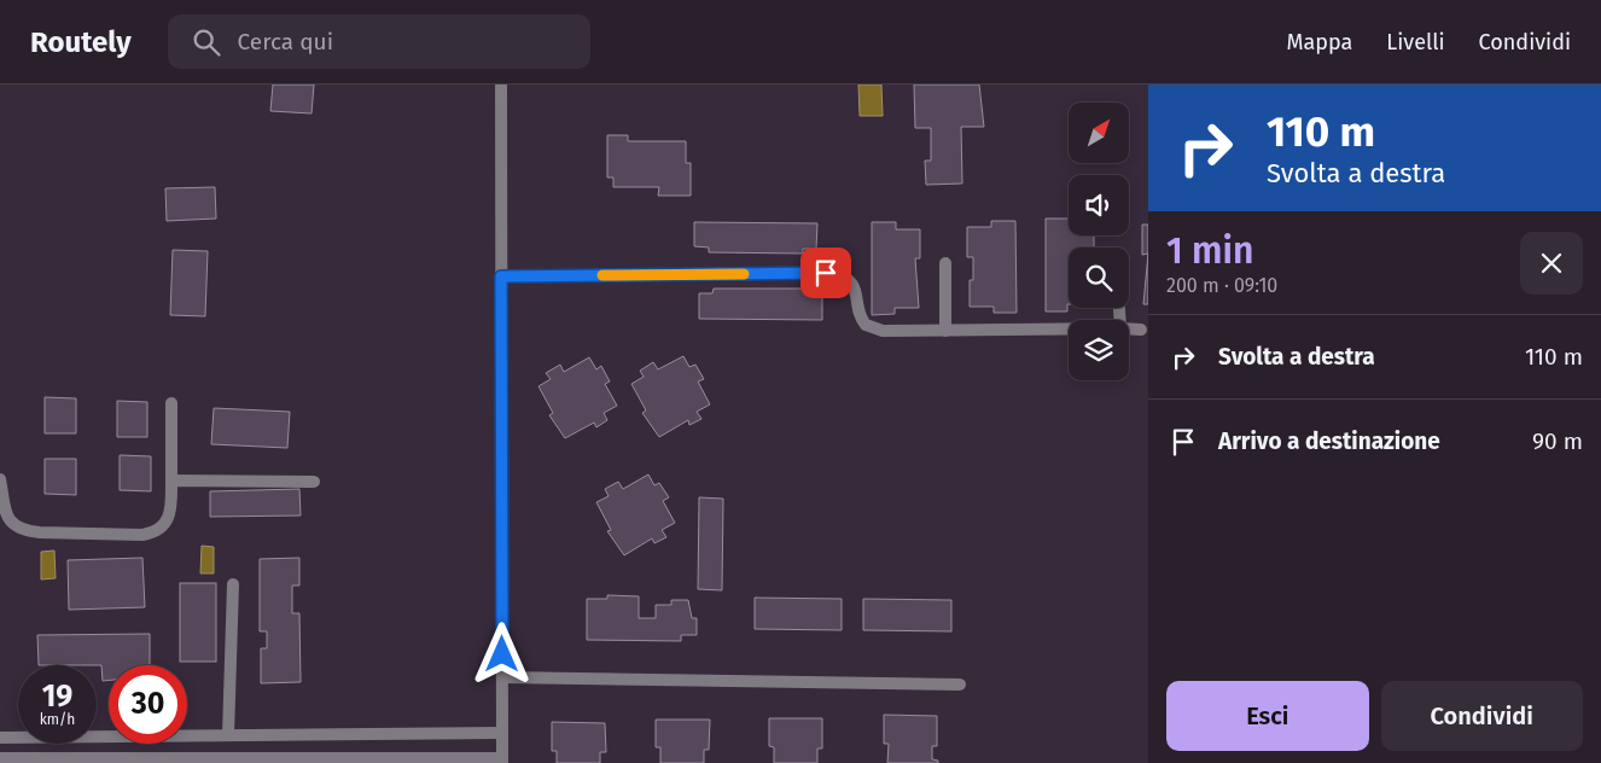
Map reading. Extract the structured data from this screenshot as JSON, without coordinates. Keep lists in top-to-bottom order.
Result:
{
  "north": "top right",
  "page": {
    "header": "Routely",
    "search": "Cerca qui",
    "nav": ["Mappa", "Livelli", "Condividi"],
    "turn": ["110 m", "Svolta a destra"],
    "heading": ["1 min", "200 m · 09:10"],
    "list": [
      {
        "name": "Svolta a destra",
        "value": "110 m"
      },
      {
        "name": "Arrivo a destinazione",
        "value": "90 m"
      }
    ],
    "speed": "19 km/h",
    "limit": "30",
    "buttons": ["Esci", "Condividi"]
  }
}
